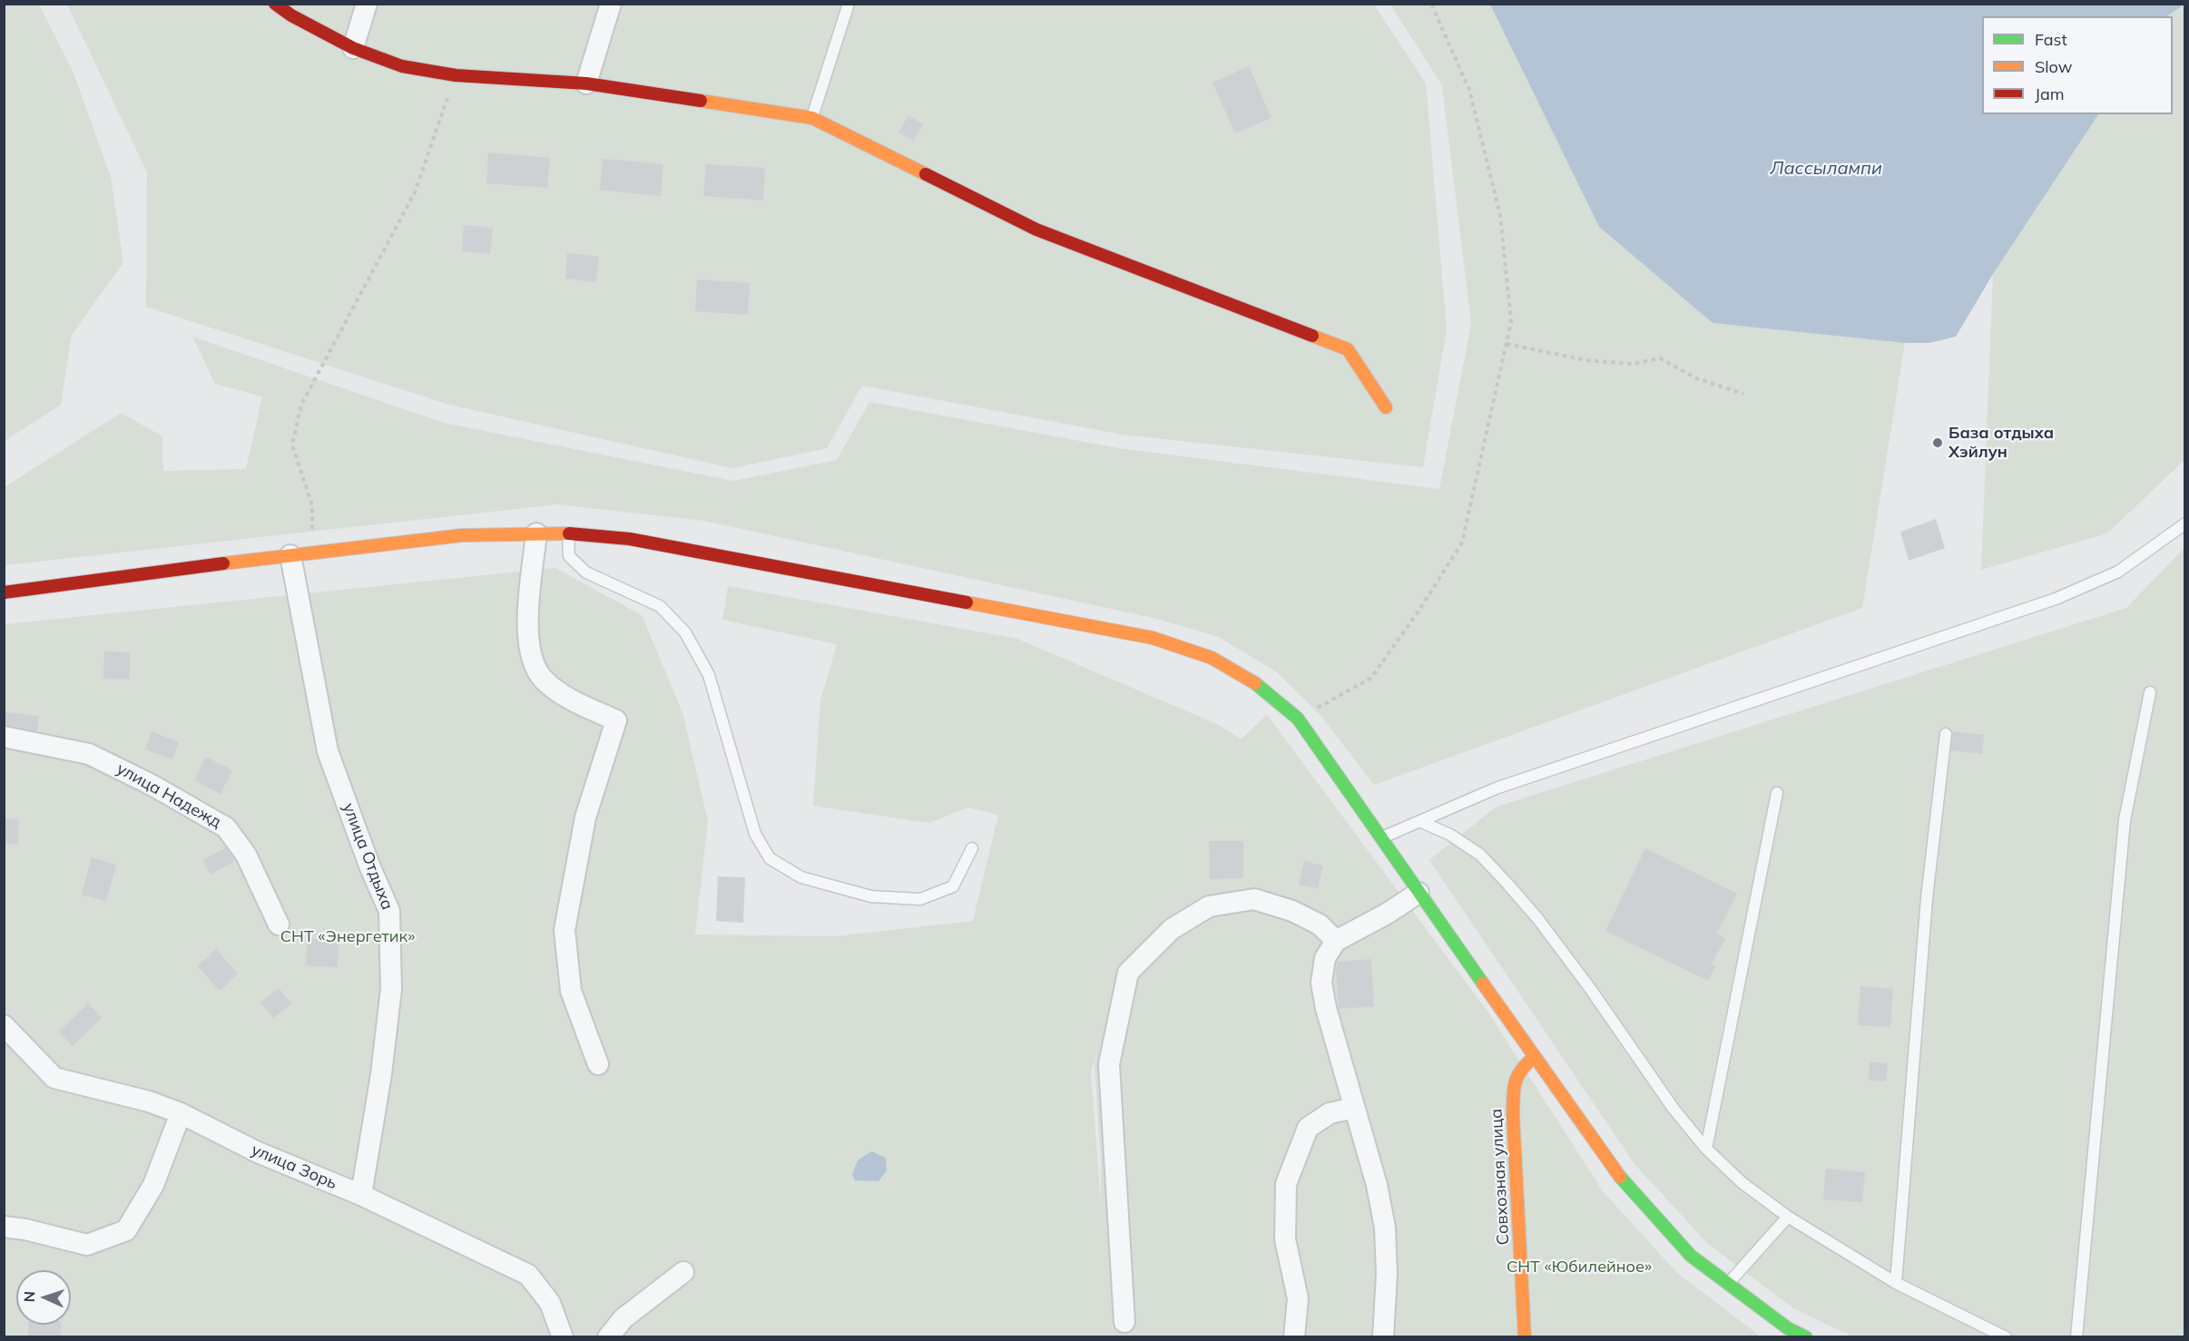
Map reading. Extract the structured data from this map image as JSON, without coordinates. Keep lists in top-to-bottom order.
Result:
{
  "streets": {
    "main road": ["Совхозная улица"],
    "street": ["улица Надежд", "улица Отдыха", "улица Зорь"]
  },
  "crossings": [
    ["улица Отдыха", "улица Зорь"]
  ],
  "water": ["Лассылампи"],
  "parks": ["СНТ «Энергетик»", "СНТ «Юбилейное»"],
  "places": ["База отдыха Хэйлун"],
  "legend": ["Fast", "Slow", "Jam"],
  "north": "left"
}
